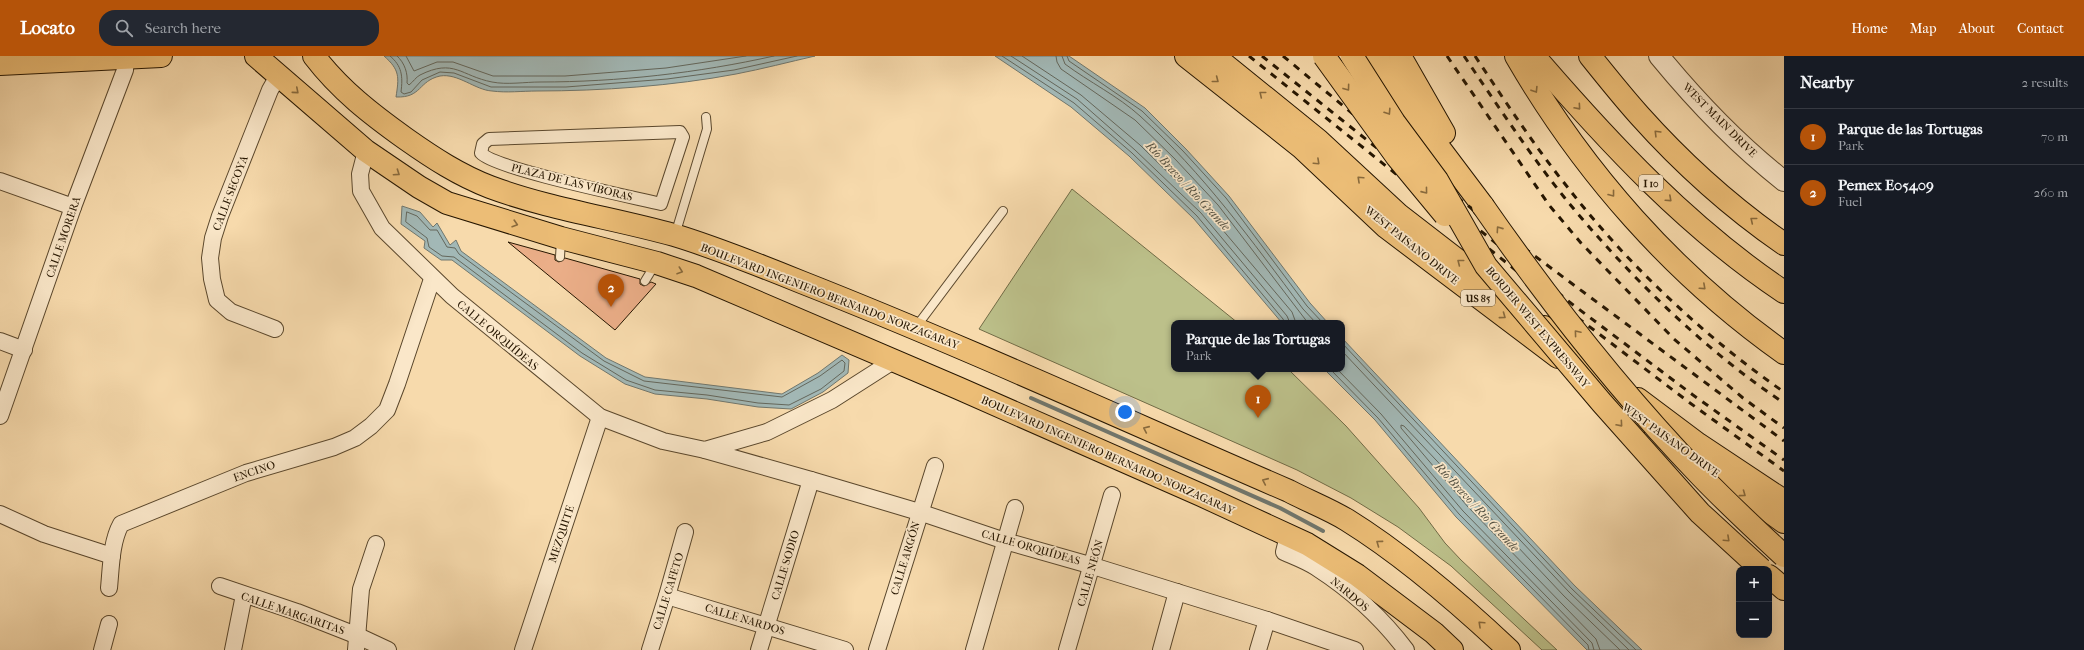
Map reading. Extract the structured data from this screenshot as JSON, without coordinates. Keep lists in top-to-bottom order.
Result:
{
  "streets": {
    "main road": [
      "I 10",
      "WEST PAISANO DRIVE",
      "BOULEVARD INGENIERO BERNARDO NORZAGARAY",
      "US 85",
      "BORDER WEST EXPRESSWAY"
    ],
    "street": [
      "WEST MAIN DRIVE",
      "PLAZA DE LAS VÍBORAS",
      "CALLE SECOYA",
      "CALLE MORERA",
      "CALLE ORQUÍDEAS",
      "ENCINO",
      "MEZQUITE",
      "CALLE ARGÓN",
      "CALLE SODIO",
      "CALLE NEÓN",
      "CALLE CAFETO",
      "NARDOS",
      "CALLE MARGARITAS",
      "CALLE NARDOS"
    ]
  },
  "crossings": [
    ["CALLE SECOYA", "BOULEVARD INGENIERO BERNARDO NORZAGARAY"],
    ["BOULEVARD INGENIERO BERNARDO NORZAGARAY", "CALLE ORQUÍDEAS"],
    ["BOULEVARD INGENIERO BERNARDO NORZAGARAY", "NARDOS"],
    ["CALLE ORQUÍDEAS", "ENCINO"],
    ["CALLE ORQUÍDEAS", "MEZQUITE"],
    ["CALLE ORQUÍDEAS", "CALLE ARGÓN"],
    ["CALLE ORQUÍDEAS", "CALLE SODIO"],
    ["CALLE ORQUÍDEAS", "CALLE NEÓN"],
    ["CALLE SODIO", "CALLE NARDOS"],
    ["CALLE CAFETO", "CALLE NARDOS"]
  ],
  "water": ["Río Bravo / Rio Grande"],
  "page": {
    "header": "Locato",
    "search": "Search here",
    "nav": [
      "Home",
      "Map",
      "About",
      "Contact"
    ],
    "heading": ["Nearby", "2 results"],
    "list": [
      {
        "mark": "1",
        "name": "Parque de las Tortugas",
        "note": "Park",
        "value": "70 m"
      },
      {
        "mark": "2",
        "name": "Pemex E05409",
        "note": "Fuel",
        "value": "260 m"
      }
    ],
    "pins": ["2", "1"],
    "popup": ["Parque de las Tortugas", "Park"],
    "map_buttons": ["+", "−"]
  }
}
